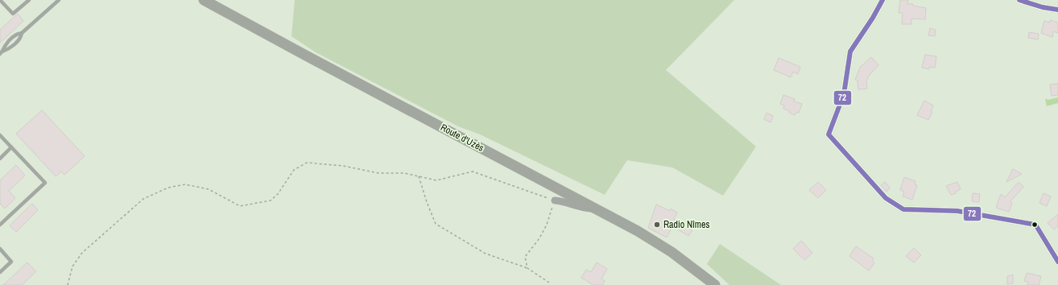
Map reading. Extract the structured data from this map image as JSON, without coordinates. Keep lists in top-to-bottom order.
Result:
{
  "streets": {
    "main road": ["Route d'Uzès"]
  },
  "places": ["Radio Nîmes"],
  "lines": ["transit line 72"]
}
